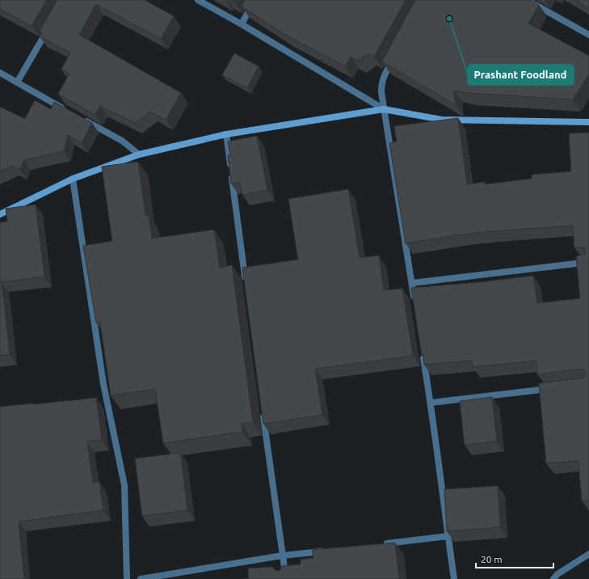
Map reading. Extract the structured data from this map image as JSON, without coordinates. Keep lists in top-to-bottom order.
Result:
{
  "places": ["Prashant Foodland"],
  "scale_bar": "20 m"
}
